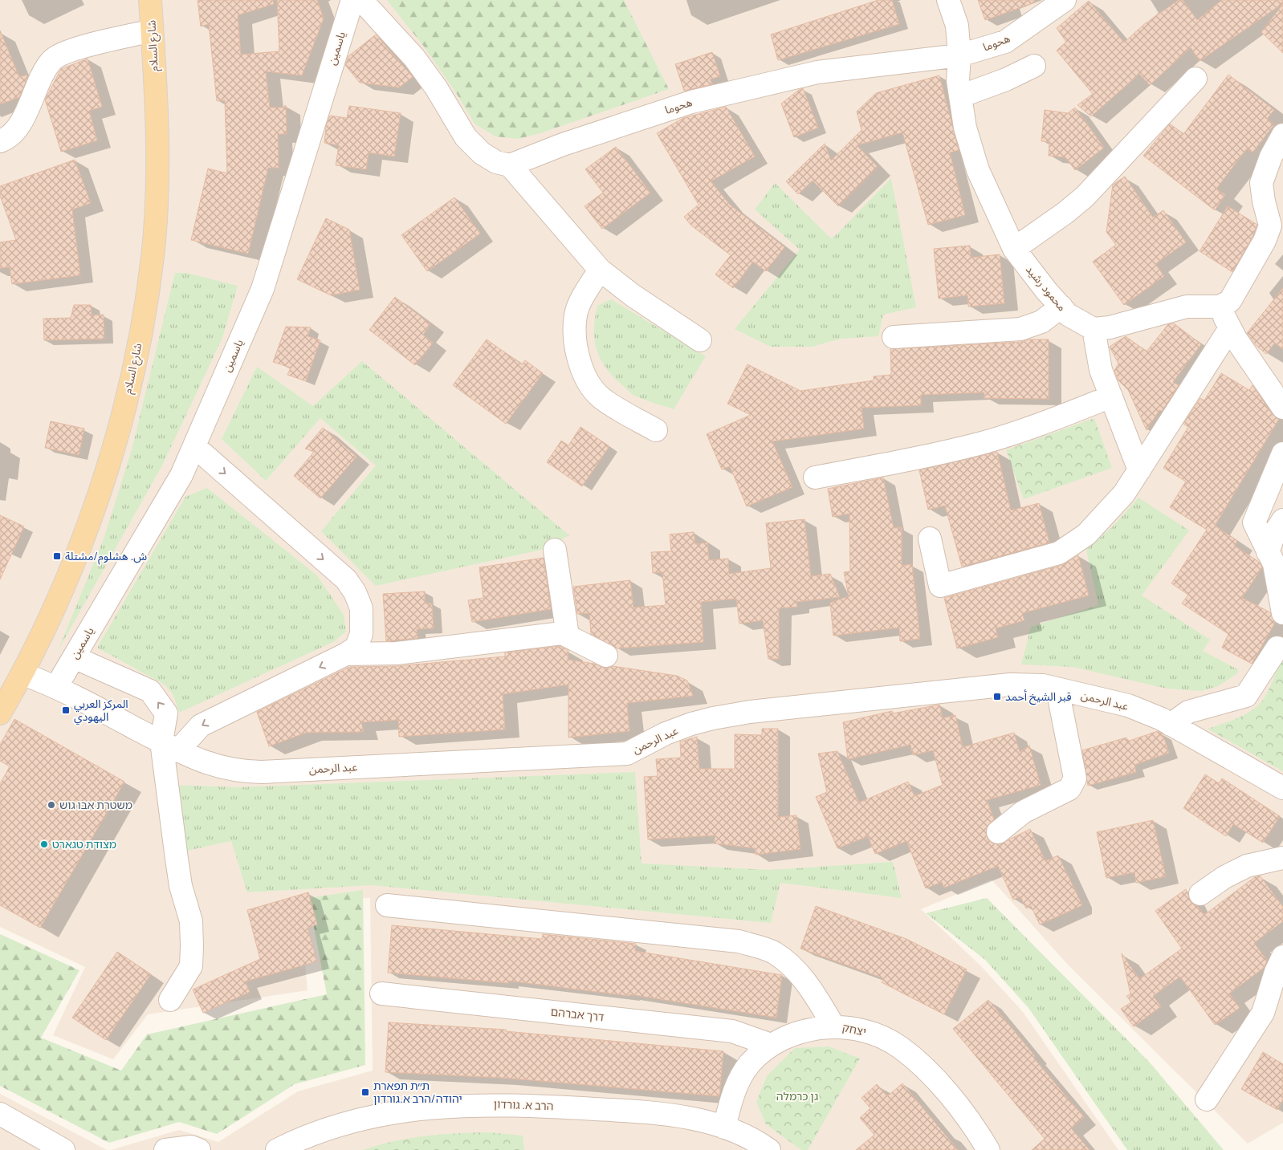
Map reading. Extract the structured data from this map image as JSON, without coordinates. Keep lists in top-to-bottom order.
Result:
{
  "streets": {
    "main road": ["شارع السلام"],
    "street": [
      "هحوما",
      "ياسمين",
      "محمود رشيد",
      "عبد الرحمن",
      "דרך אברהם",
      "יצחק",
      "הרב א. גורדון"
    ]
  },
  "crossings": [
    ["هحوما", "محمود رشيد"],
    ["شارع السلام", "عبد الرحمن"],
    ["ياسمين", "عبد الرحمن"],
    ["דרך אברהם", "יצחק"],
    ["יצחק", "הרב א. גורדון"]
  ],
  "parks": ["גן כרמלה"],
  "places": {
    "transit": [
      "ش. هشلوم/مشتلة",
      "قبر الشيخ أحمد",
      "المركز العربي اليهودي",
      "ת״ת תפארת יהודה/הרב א.גורדון"
    ],
    "other": ["משטרת אבו גוש", "מצודת טגארט"]
  }
}
